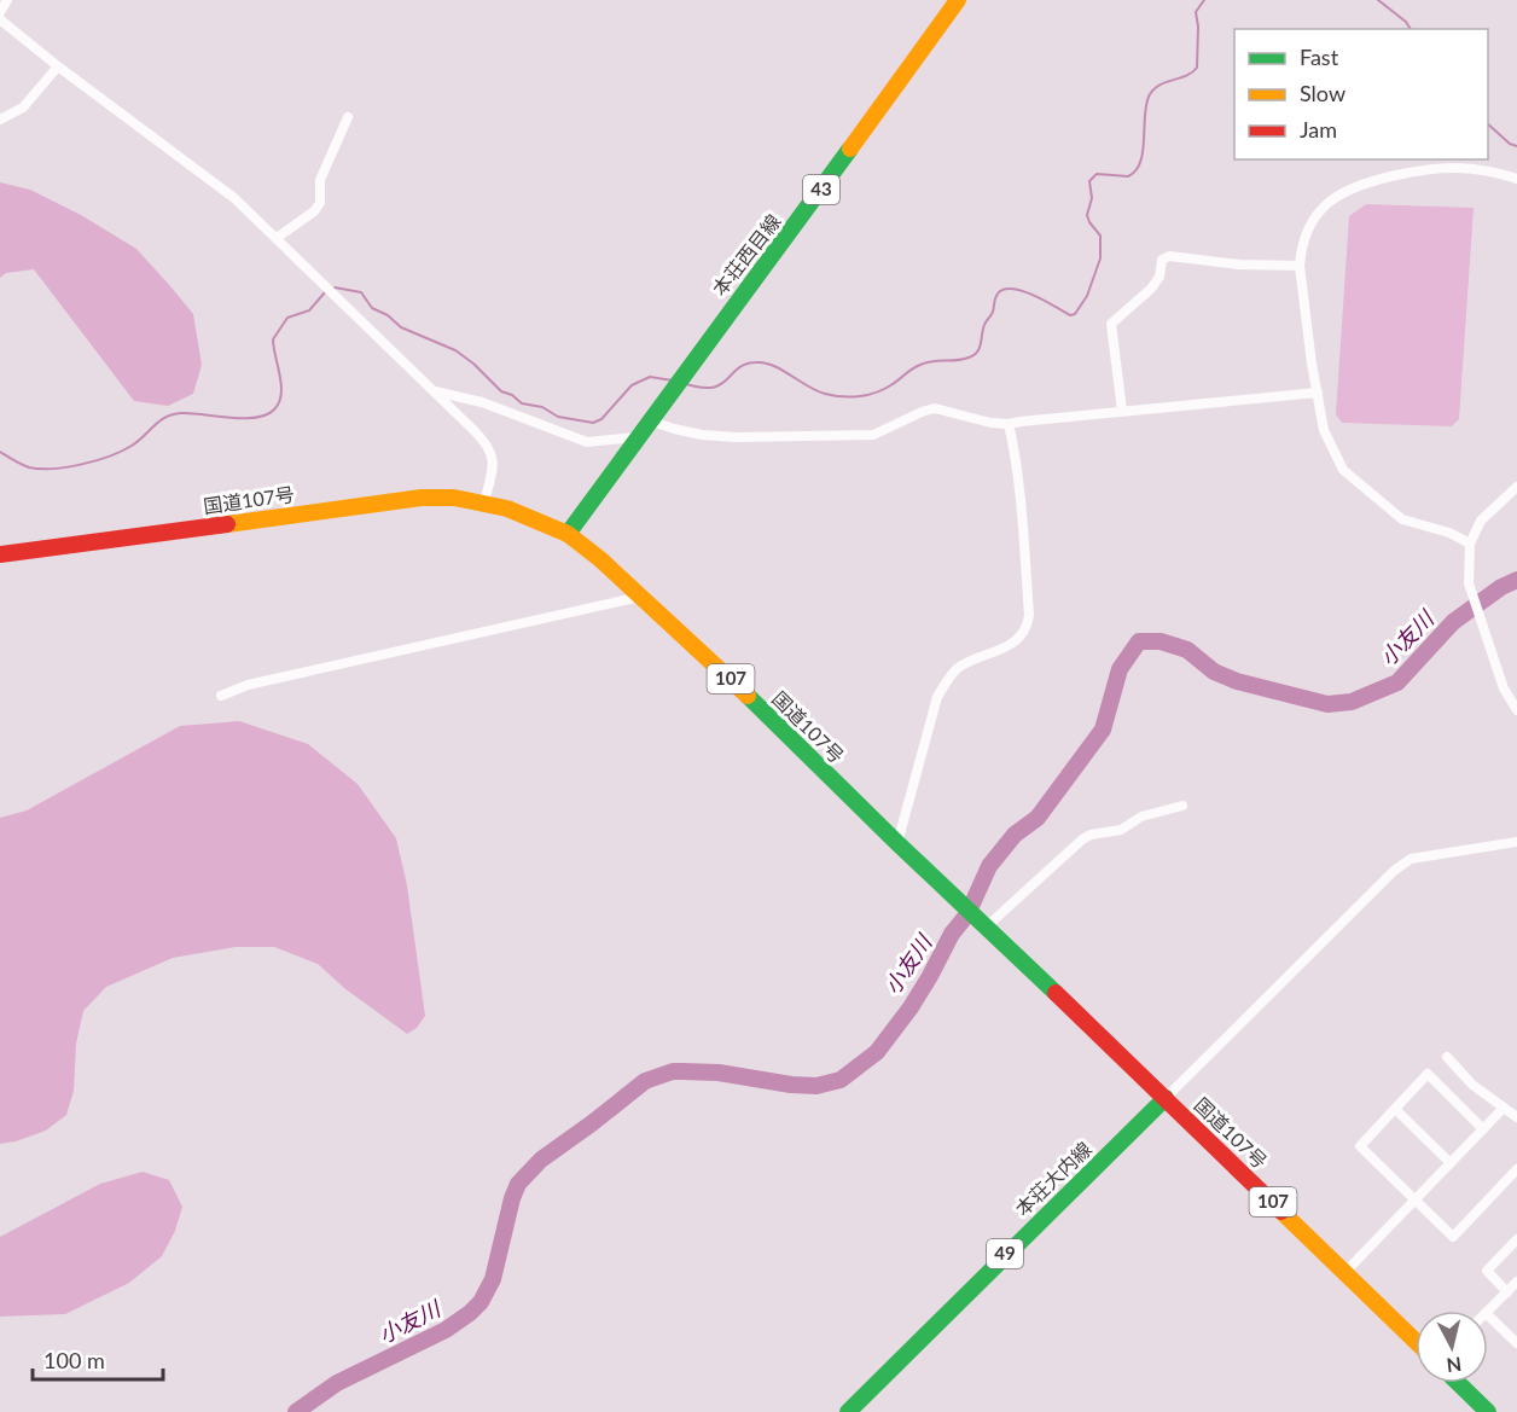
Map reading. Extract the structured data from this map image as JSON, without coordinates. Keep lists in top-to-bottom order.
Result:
{
  "streets": {
    "main road": [
      "43",
      "本荘西目線",
      "国道107号",
      "107",
      "本荘大内線",
      "49"
    ]
  },
  "crossings": [
    ["本荘西目線", "国道107号"],
    ["国道107号", "本荘大内線"]
  ],
  "water": ["小友川"],
  "legend": ["Fast", "Slow", "Jam"],
  "scale_bar": "100 m",
  "north": "bottom"
}
